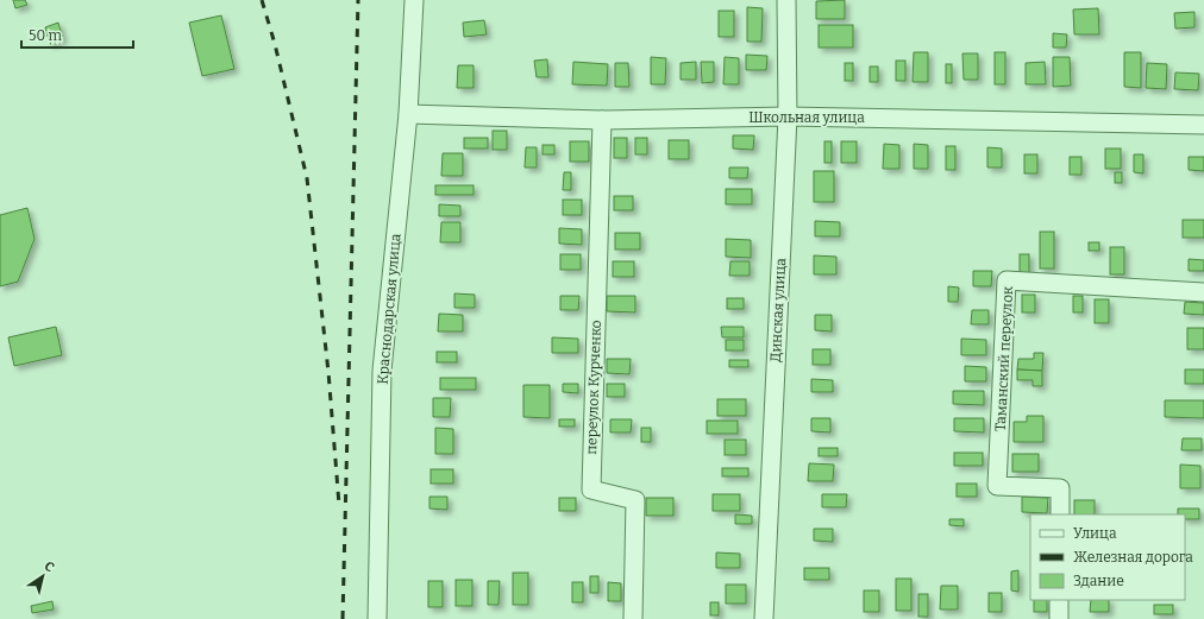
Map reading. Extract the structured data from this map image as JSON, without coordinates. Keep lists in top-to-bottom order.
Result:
{
  "streets": {
    "street": [
      "Школьная улица",
      "Краснодарская улица",
      "Динская улица",
      "Таманский переулок",
      "переулок Курченко"
    ]
  },
  "crossings": [
    ["Школьная улица", "Краснодарская улица"],
    ["Школьная улица", "Динская улица"],
    ["Школьная улица", "переулок Курченко"]
  ],
  "legend": ["Улица", "Железная дорога", "Здание"],
  "scale_bar": "50 m",
  "north": "top right"
}
